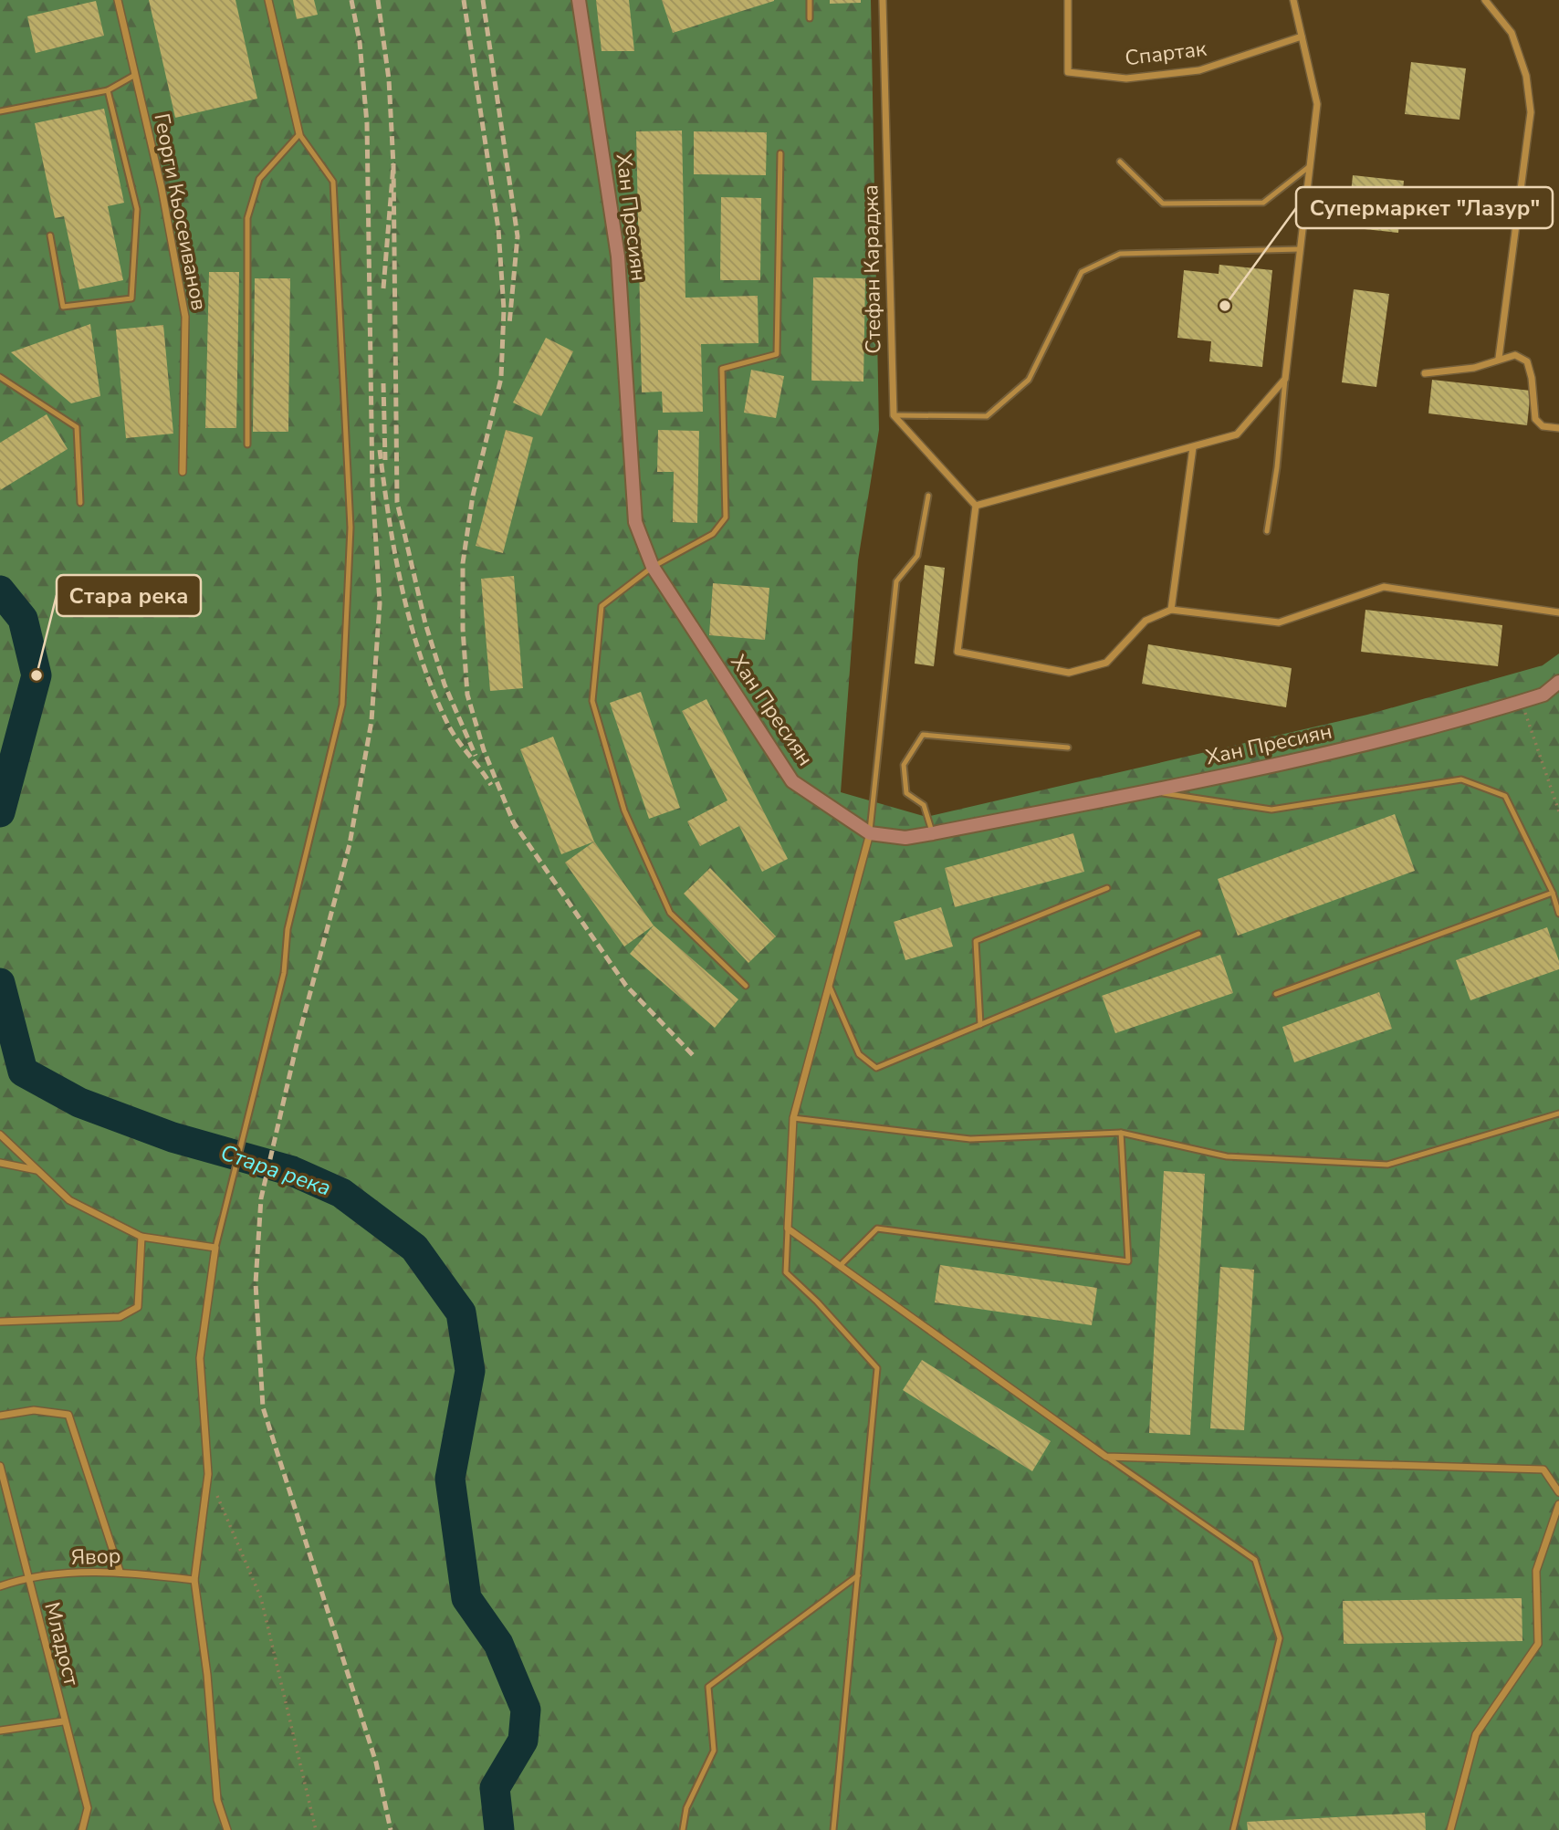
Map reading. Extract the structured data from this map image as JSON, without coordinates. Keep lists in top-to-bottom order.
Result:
{
  "streets": {
    "street": [
      "Спартак",
      "Георги Кьосеиванов",
      "Хан Пресиян",
      "Стефан Караджа",
      "Явор",
      "Младост"
    ]
  },
  "crossings": [
    ["Явор", "Младост"]
  ],
  "water": ["Стара река"],
  "places": ["Супермаркет \"Лазур\"", "Стара река"]
}
